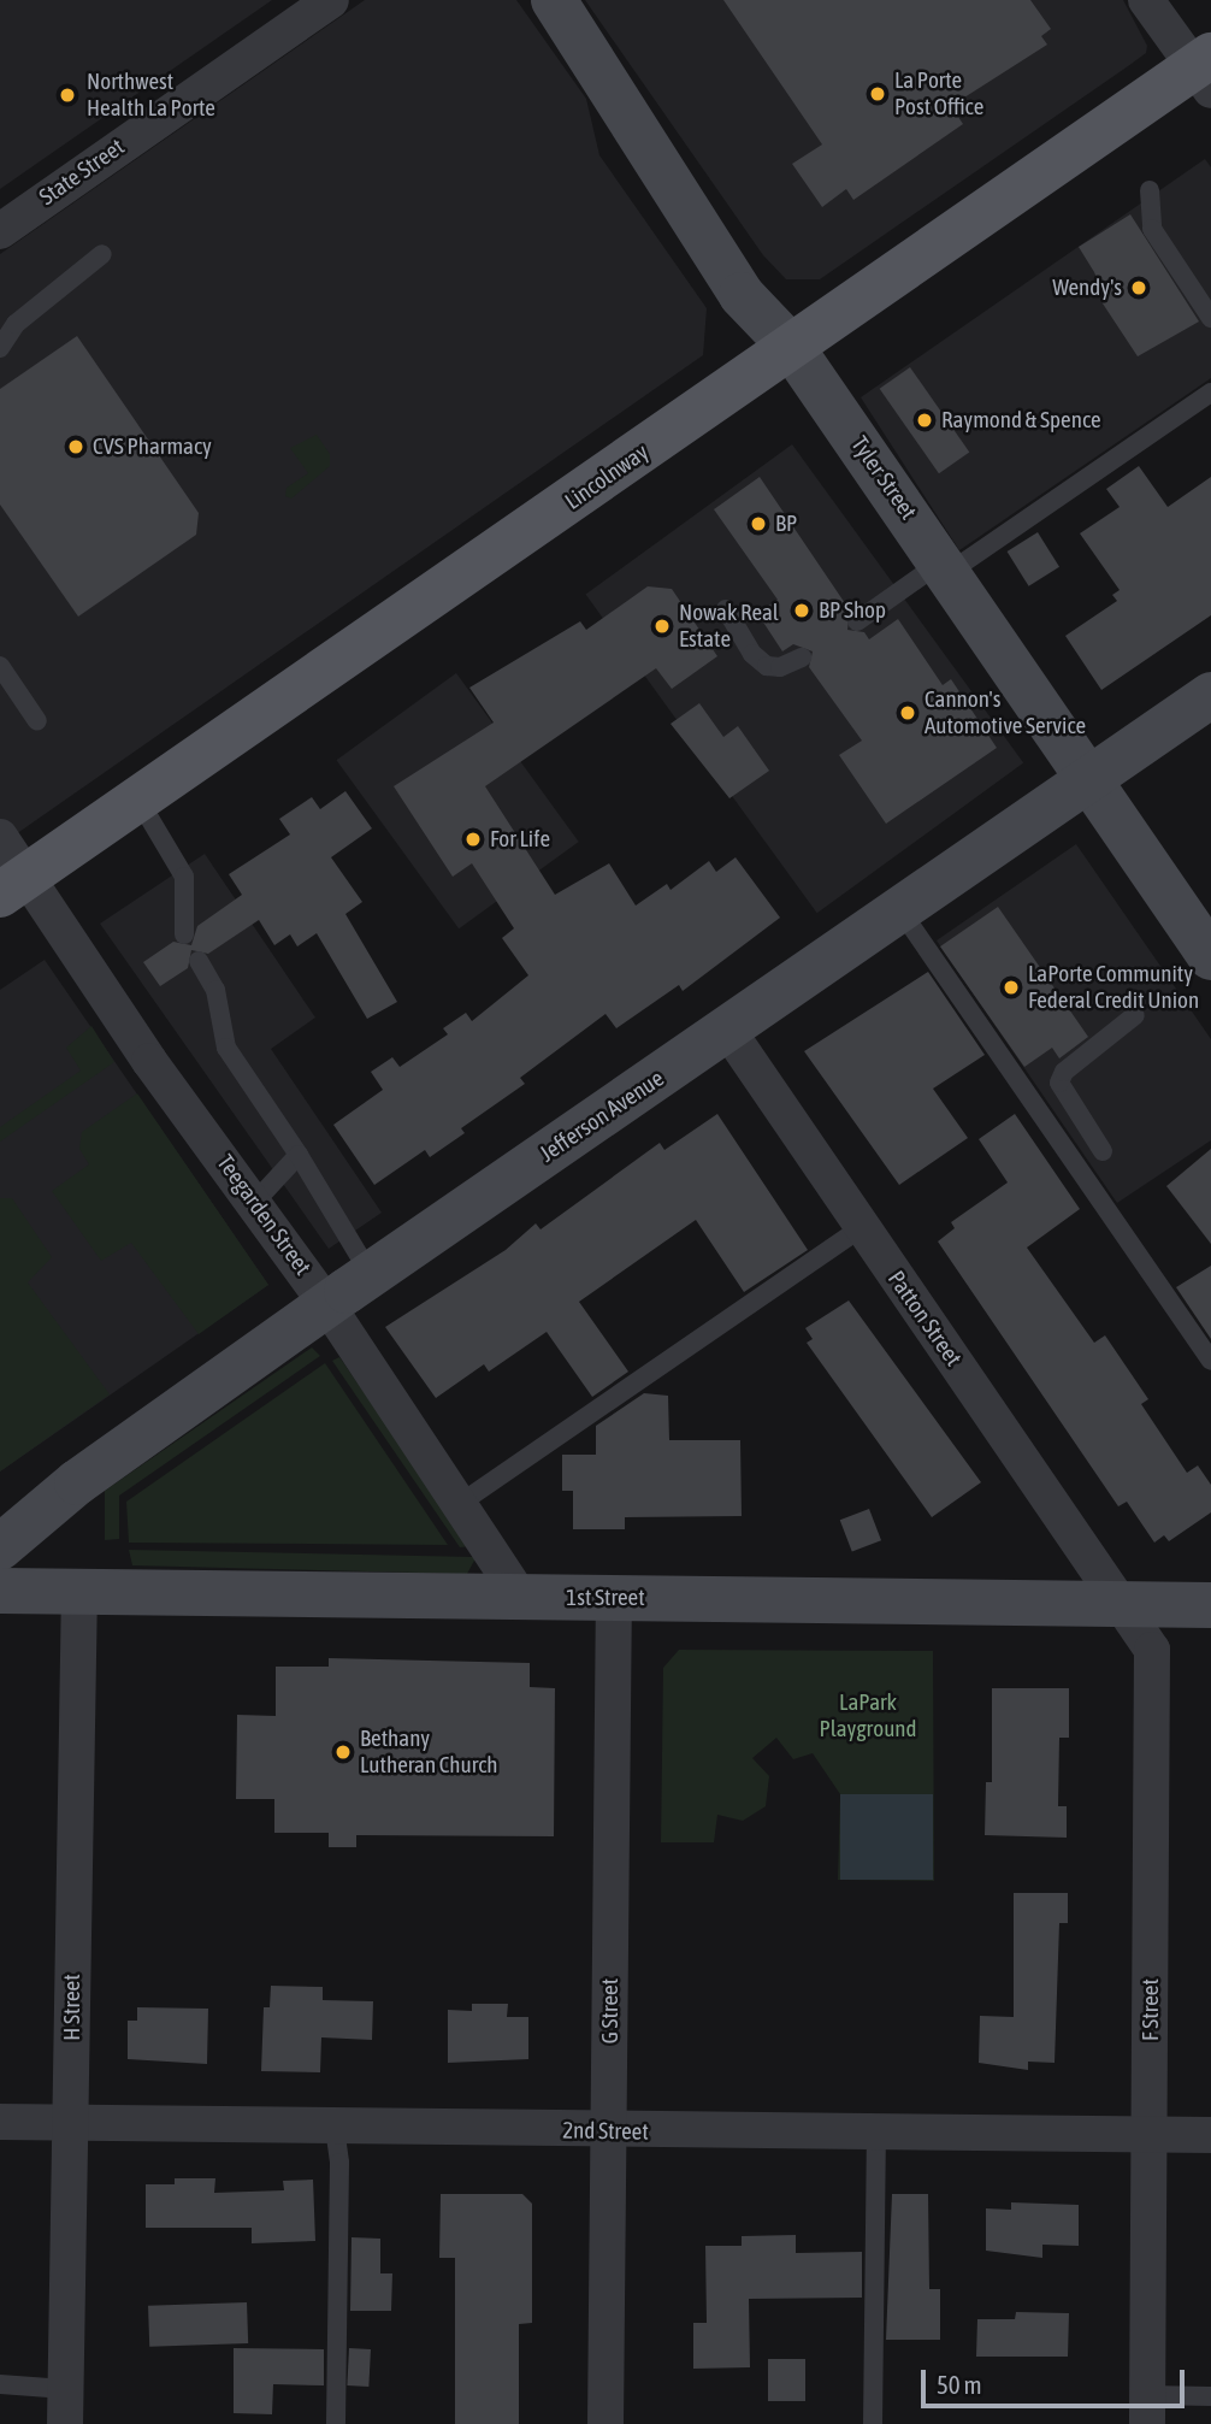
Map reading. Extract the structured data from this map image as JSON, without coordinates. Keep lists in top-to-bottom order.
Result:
{
  "streets": {
    "main road": ["Lincolnway"],
    "street": [
      "State Street",
      "Tyler Street",
      "Jefferson Avenue",
      "Teegarden Street",
      "Patton Street",
      "1st Street",
      "H Street",
      "F Street",
      "G Street",
      "2nd Street"
    ]
  },
  "crossings": [
    ["Lincolnway", "Tyler Street"],
    ["Lincolnway", "Teegarden Street"],
    ["Tyler Street", "Jefferson Avenue"],
    ["Jefferson Avenue", "Teegarden Street"],
    ["Jefferson Avenue", "Patton Street"],
    ["Teegarden Street", "1st Street"],
    ["Patton Street", "1st Street"],
    ["Patton Street", "F Street"],
    ["1st Street", "H Street"],
    ["1st Street", "F Street"],
    ["1st Street", "G Street"],
    ["H Street", "2nd Street"],
    ["F Street", "2nd Street"],
    ["G Street", "2nd Street"]
  ],
  "parks": ["LaPark Playground"],
  "places": [
    "La Porte Post Office",
    "Northwest Health La Porte",
    "Wendy's",
    "Raymond & Spence",
    "CVS Pharmacy",
    "BP",
    "BP Shop",
    "Nowak Real Estate",
    "Cannon's Automotive Service",
    "For Life",
    "LaPorte Community Federal Credit Union",
    "Bethany Lutheran Church"
  ],
  "scale_bar": "50 m"
}
